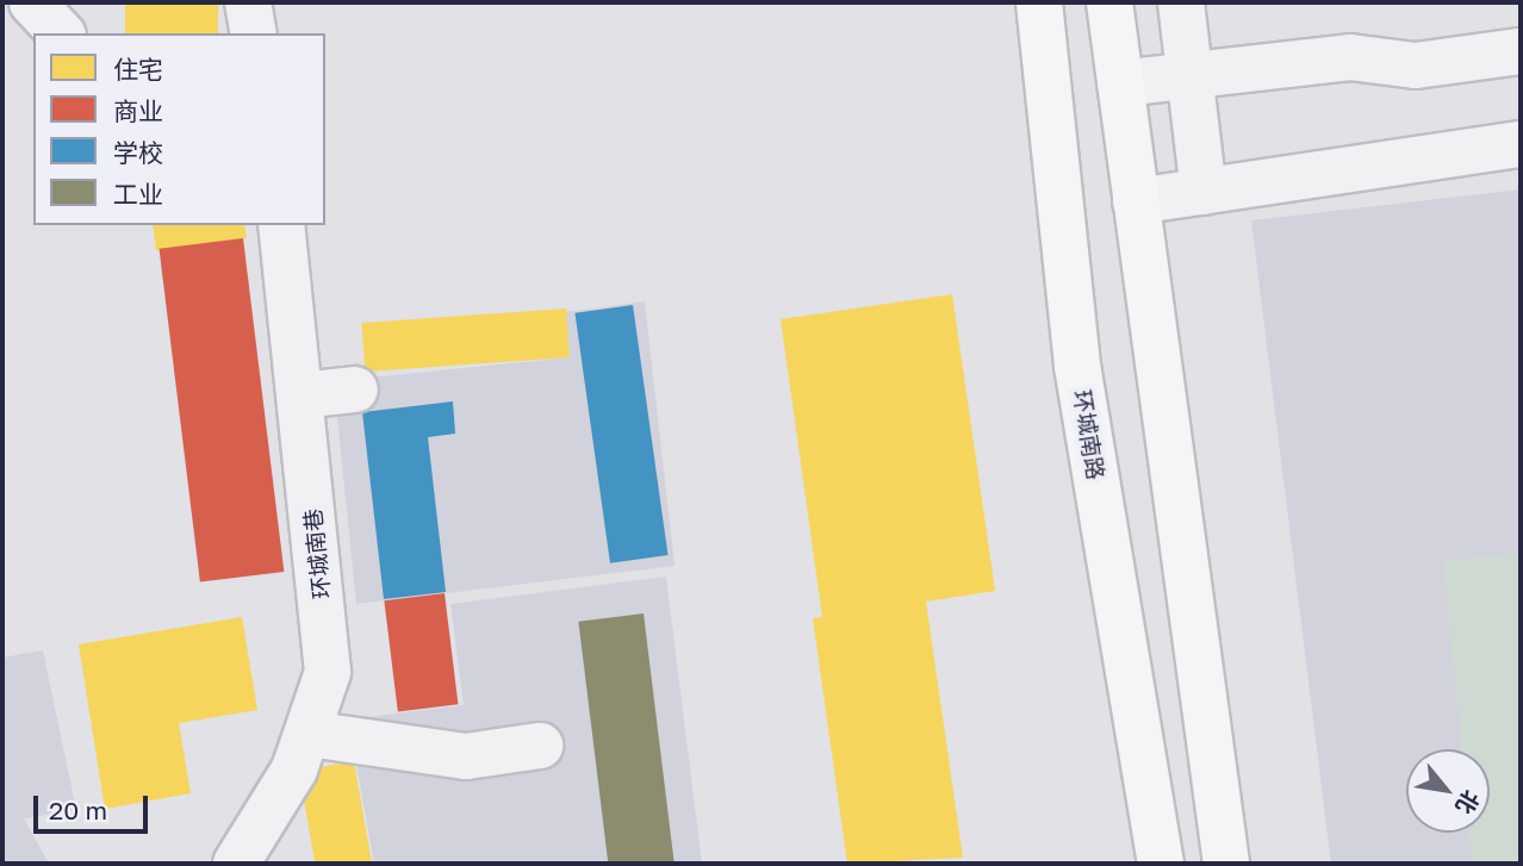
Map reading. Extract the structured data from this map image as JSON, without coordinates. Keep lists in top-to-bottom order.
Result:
{
  "streets": {
    "main road": ["环城南路"],
    "street": ["环城南巷"]
  },
  "legend": [
    "住宅",
    "商业",
    "学校",
    "工业"
  ],
  "scale_bar": "20 m",
  "north": "bottom right"
}
